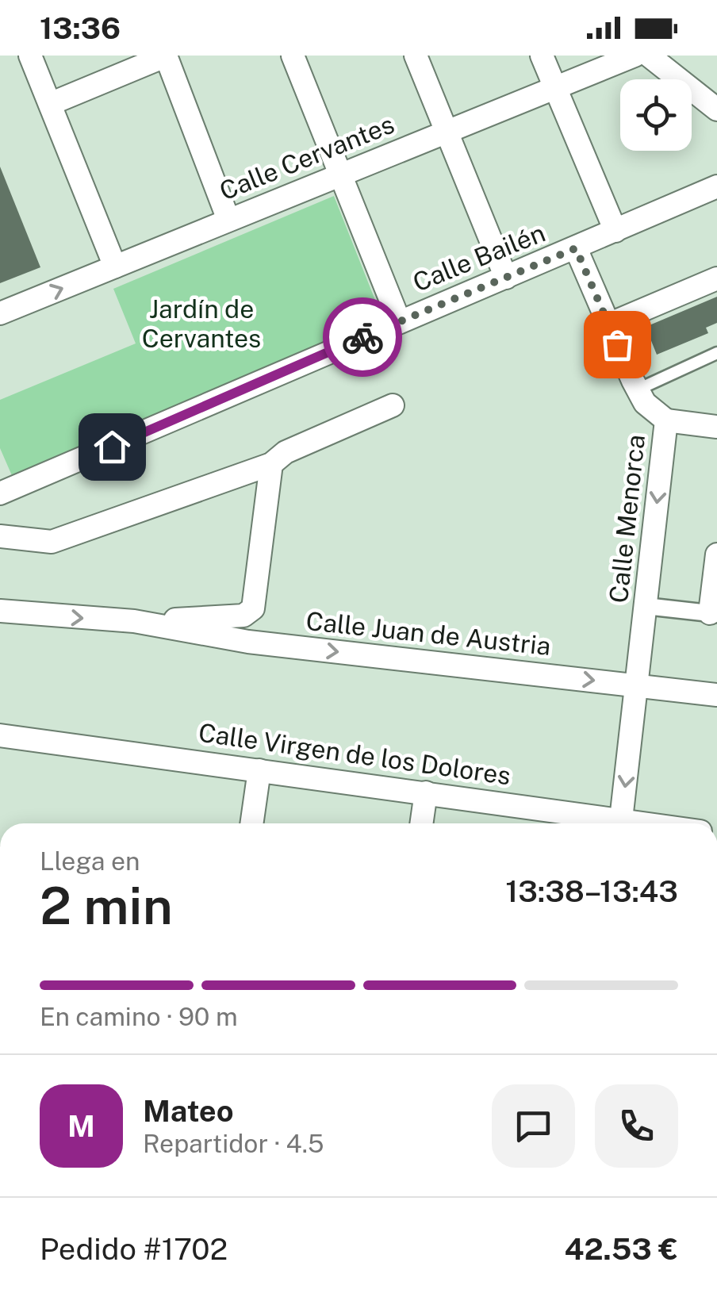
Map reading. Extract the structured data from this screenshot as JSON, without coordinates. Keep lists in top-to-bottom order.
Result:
{
  "streets": {
    "street": [
      "Calle Cervantes",
      "Calle Bailén",
      "Calle Menorca",
      "Calle Juan de Austria",
      "Calle Virgen de los Dolores"
    ]
  },
  "crossings": [
    ["Calle Bailén", "Calle Menorca"],
    ["Calle Menorca", "Calle Juan de Austria"],
    ["Calle Menorca", "Calle Virgen de los Dolores"]
  ],
  "one_way": ["Calle Menorca"],
  "parks": ["Jardín de Cervantes"],
  "page": {
    "status": "13:36",
    "heading": ["2 min", "Llega en", "13:38–13:43"],
    "panel": [
      "Mateo",
      "Repartidor · 4.5",
      "Pedido #1702",
      "42.53 €"
    ],
    "bar": "En camino · 90 m",
    "round": "M"
  }
}
